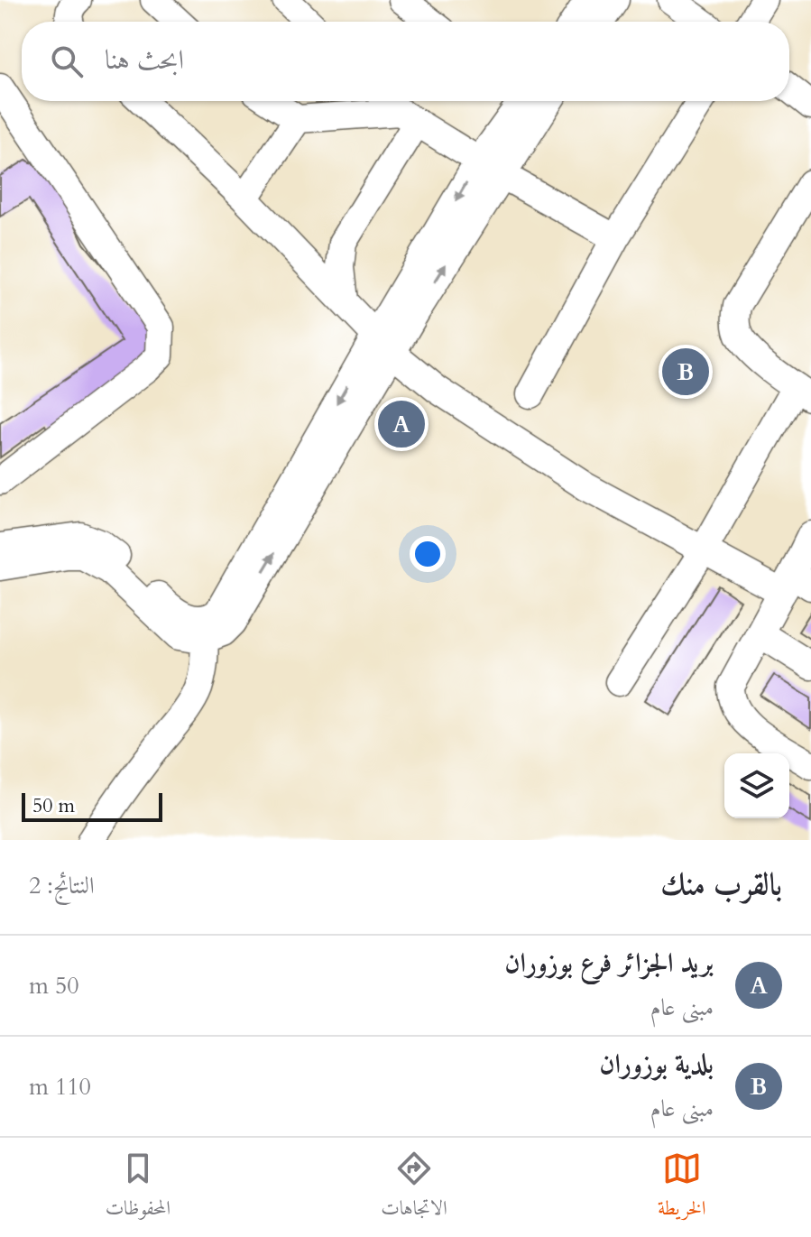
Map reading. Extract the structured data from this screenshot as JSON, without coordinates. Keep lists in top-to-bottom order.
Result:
{
  "scale_bar": "50 m",
  "page": {
    "search": "ابحث هنا",
    "pins": ["B", "A"],
    "scale": "50 m",
    "heading": ["بالقرب منك", "النتائج: 2"],
    "list": [
      {
        "mark": "A",
        "name": "بريد الجزائر فرع بوزوران",
        "note": "مبنى عام",
        "value": "50 m"
      },
      {
        "mark": "B",
        "name": "بلدية بوزوران",
        "note": "مبنى عام",
        "value": "110 m"
      }
    ],
    "nav": ["الخريطة", "الاتجاهات", "المحفوظات"]
  }
}
